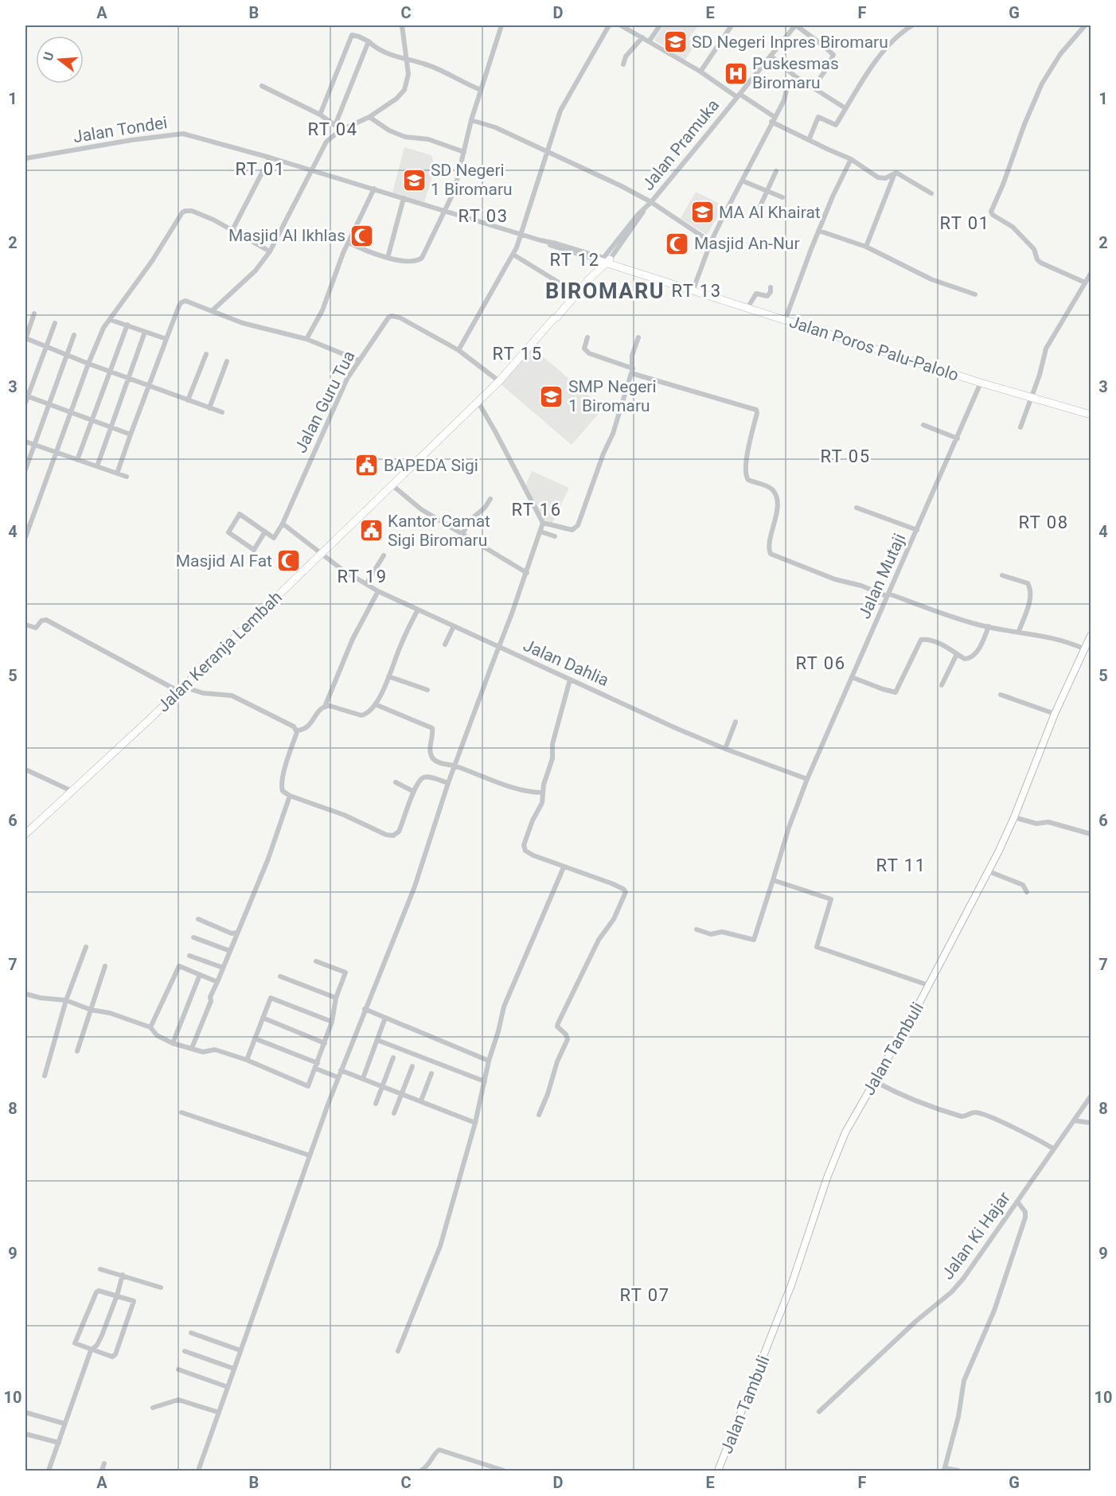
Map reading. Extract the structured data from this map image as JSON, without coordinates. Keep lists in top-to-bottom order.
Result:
{
  "streets": {
    "main road": ["Jalan Poros Palu-Palolo", "Jalan Keranja Lembah"],
    "street": [
      "Jalan Tondei",
      "Jalan Pramuka",
      "Jalan Guru Tua",
      "Jalan Mutaji",
      "Jalan Dahlia",
      "Jalan Tambuli",
      "Jalan Ki Hajar"
    ]
  },
  "crossings": [
    ["Jalan Tondei", "Jalan Pramuka"],
    ["Jalan Tondei", "Jalan Poros Palu-Palolo"],
    ["Jalan Tondei", "Jalan Keranja Lembah"],
    ["Jalan Pramuka", "Jalan Poros Palu-Palolo"],
    ["Jalan Pramuka", "Jalan Keranja Lembah"],
    ["Jalan Poros Palu-Palolo", "Jalan Mutaji"],
    ["Jalan Poros Palu-Palolo", "Jalan Keranja Lembah"],
    ["Jalan Guru Tua", "Jalan Keranja Lembah"],
    ["Jalan Mutaji", "Jalan Dahlia"],
    ["Jalan Keranja Lembah", "Jalan Dahlia"]
  ],
  "districts": [
    "RT 04",
    "RT 01",
    "RT 03",
    "RT 01",
    "RT 12",
    "RT 13",
    "BIROMARU",
    "RT 15",
    "RT 05",
    "RT 16",
    "RT 08",
    "RT 19",
    "RT 06",
    "RT 11",
    "RT 07"
  ],
  "places": {
    "school or university": [
      "SD Negeri Inpres Biromaru",
      "SD Negeri 1 Biromaru",
      "MA Al Khairat",
      "SMP Negeri 1 Biromaru"
    ],
    "hospital": ["Puskesmas Biromaru"],
    "mosque": ["Masjid Al Ikhlas", "Masjid An-Nur", "Masjid Al Fat"],
    "public building": ["BAPEDA Sigi", "Kantor Camat Sigi Biromaru"]
  },
  "north": "left",
  "grid": {
    "columns": [
      "A",
      "B",
      "C",
      "D",
      "E",
      "F",
      "G"
    ],
    "rows": [
      "1",
      "2",
      "3",
      "4",
      "5",
      "6",
      "7",
      "8",
      "9",
      "10"
    ]
  }
}
